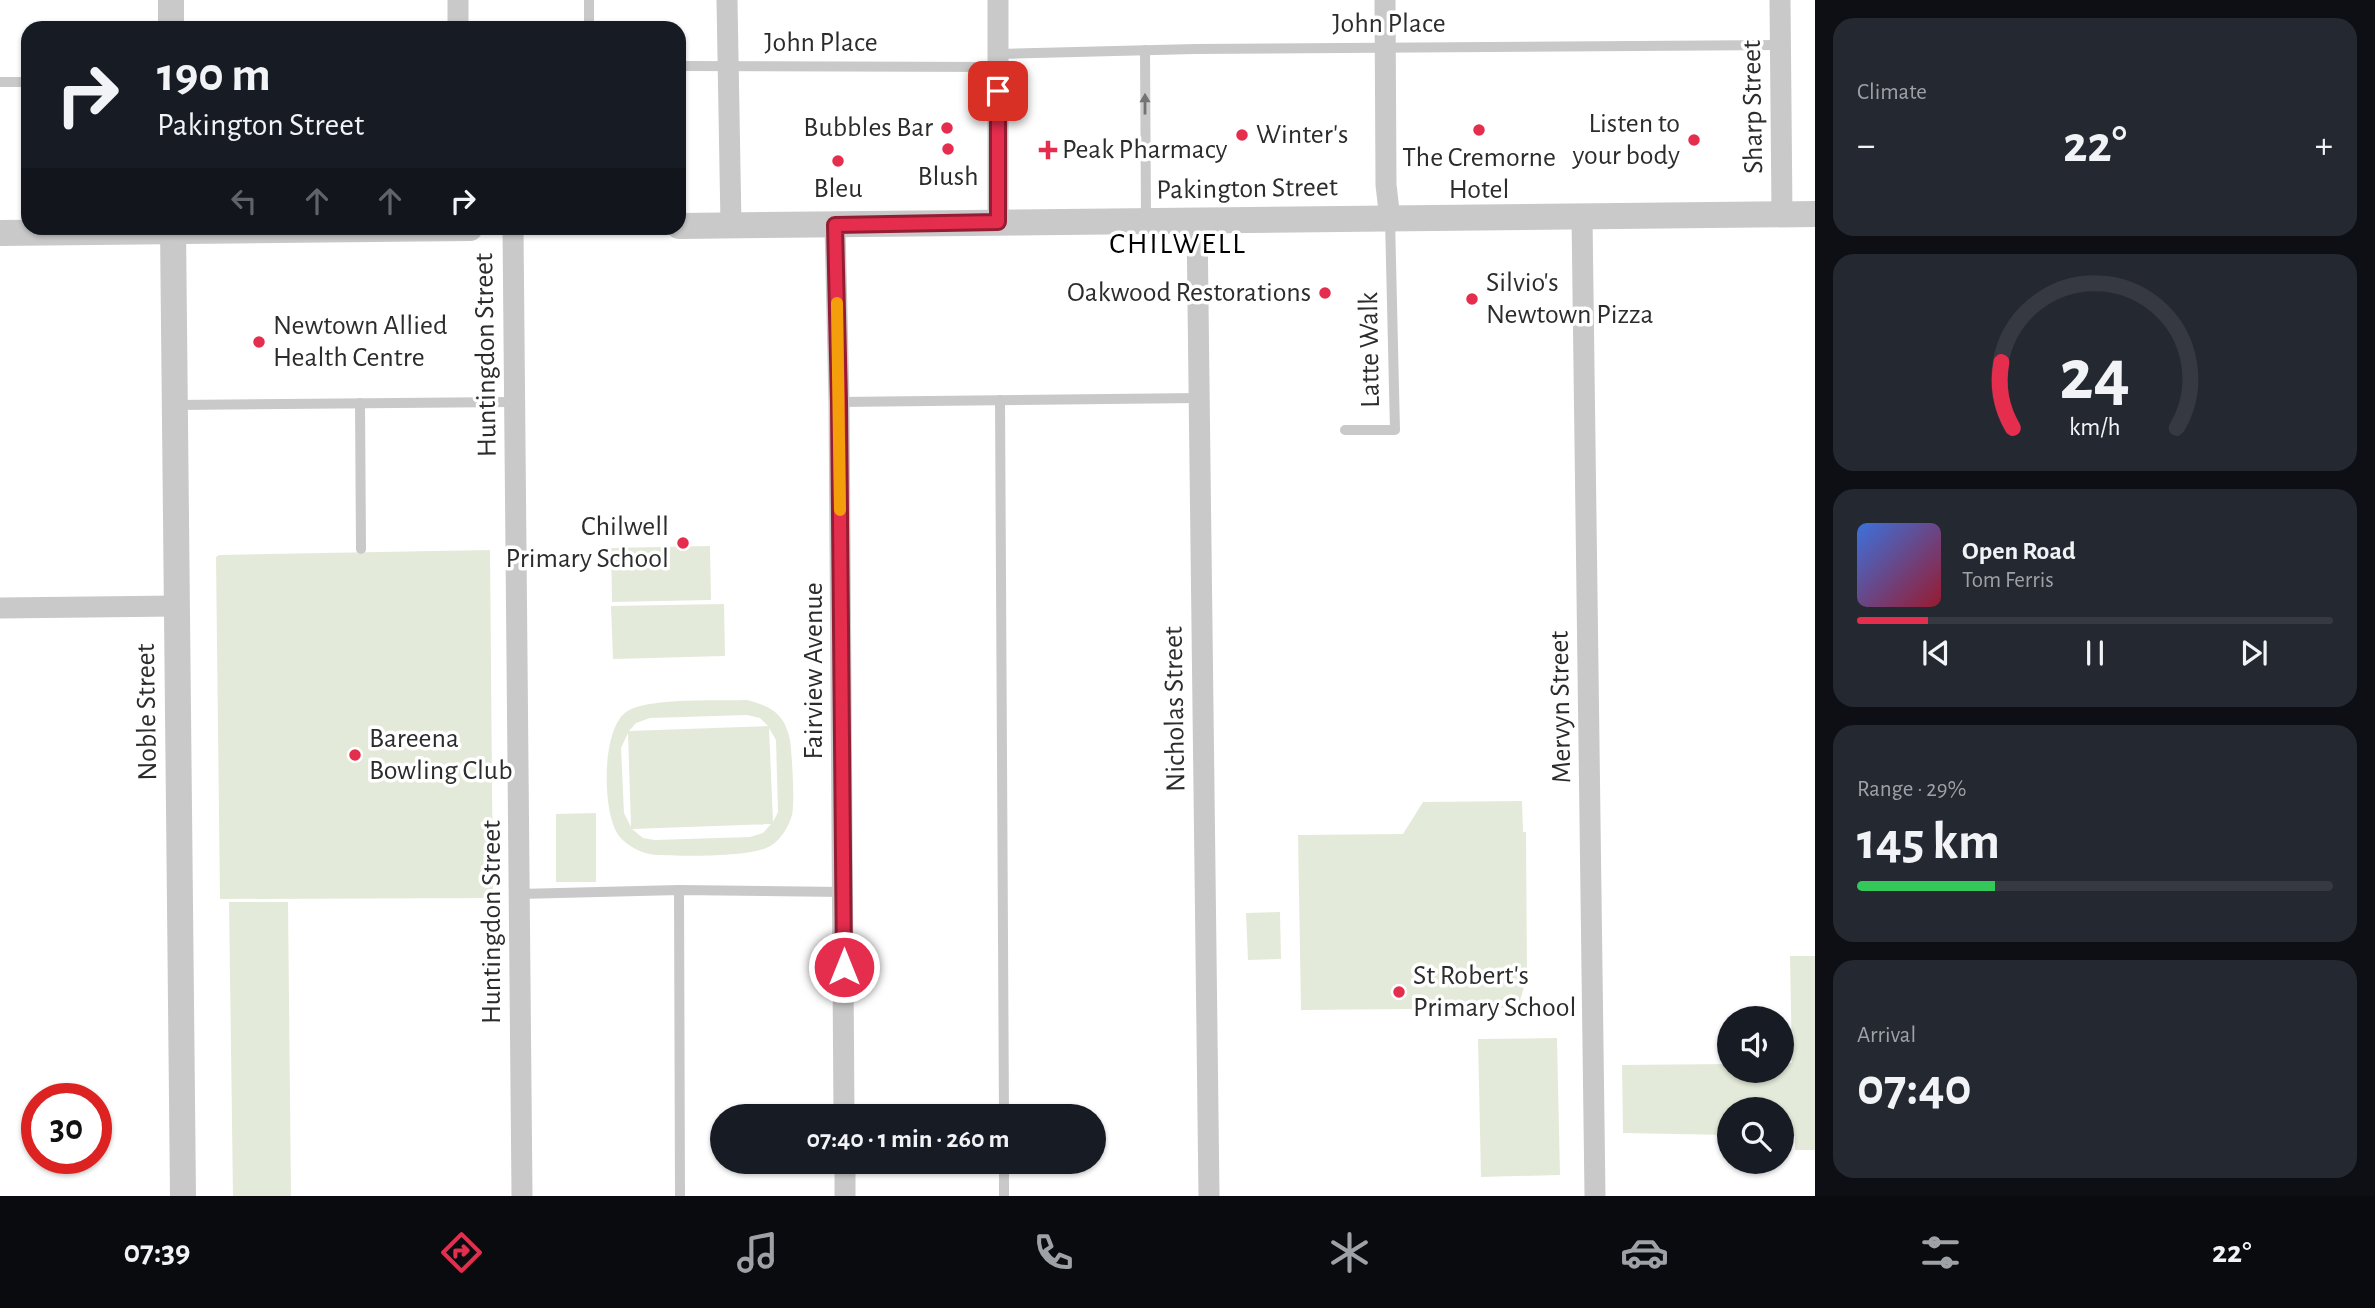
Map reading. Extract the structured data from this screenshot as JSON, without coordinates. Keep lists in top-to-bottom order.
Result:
{
  "streets": {
    "street": [
      "Sharp Street",
      "Pakington Street",
      "Huntingdon Street",
      "Fairview Avenue",
      "Mervyn Street",
      "Nicholas Street",
      "Noble Street"
    ],
    "lane": ["John Place", "Latte Walk"]
  },
  "crossings": [
    ["John Place", "Sharp Street"],
    ["Sharp Street", "Pakington Street"],
    ["Pakington Street", "Latte Walk"],
    ["Pakington Street", "Fairview Avenue"],
    ["Pakington Street", "Mervyn Street"],
    ["Pakington Street", "Nicholas Street"]
  ],
  "districts": ["CHILWELL"],
  "places": {
    "other": [
      "Bubbles Bar",
      "The Cremorne Hotel",
      "Winter's",
      "Listen to your body",
      "Blush",
      "Bleu",
      "Oakwood Restorations",
      "Silvio's Newtown Pizza",
      "Newtown Allied Health Centre",
      "Chilwell Primary School",
      "Bareena Bowling Club",
      "St Robert's Primary School"
    ],
    "health": ["Peak Pharmacy"]
  },
  "page": {
    "tile": [
      "Climate",
      ["Range · 29%", "145 km"],
      ["Arrival", "07:40"]
    ],
    "turn": ["190 m", "Pakington Street"],
    "heat": ["−", "22°", "+"],
    "song": ["Open Road", "Tom Ferris"],
    "limit": "30",
    "trip": "07:40 · 1 min · 260 m",
    "tabs": ["07:39", "22°"],
    "gauge": ["24", "km/h"]
  }
}
